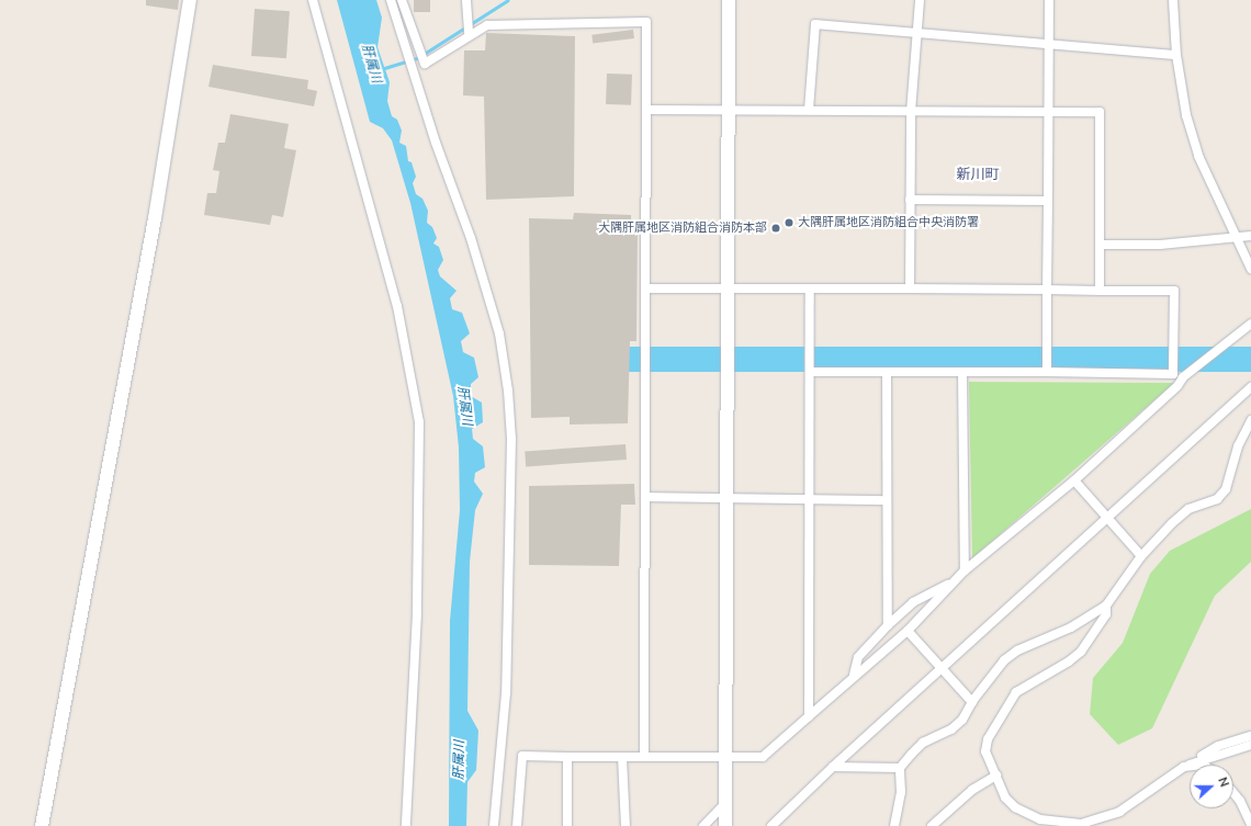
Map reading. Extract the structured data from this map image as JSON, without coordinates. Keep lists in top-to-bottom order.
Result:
{
  "districts": ["新川町"],
  "water": ["肝属川"],
  "places": ["大隅肝属地区消防組合中央消防署", "大隅肝属地区消防組合消防本部"],
  "north": "right"
}
